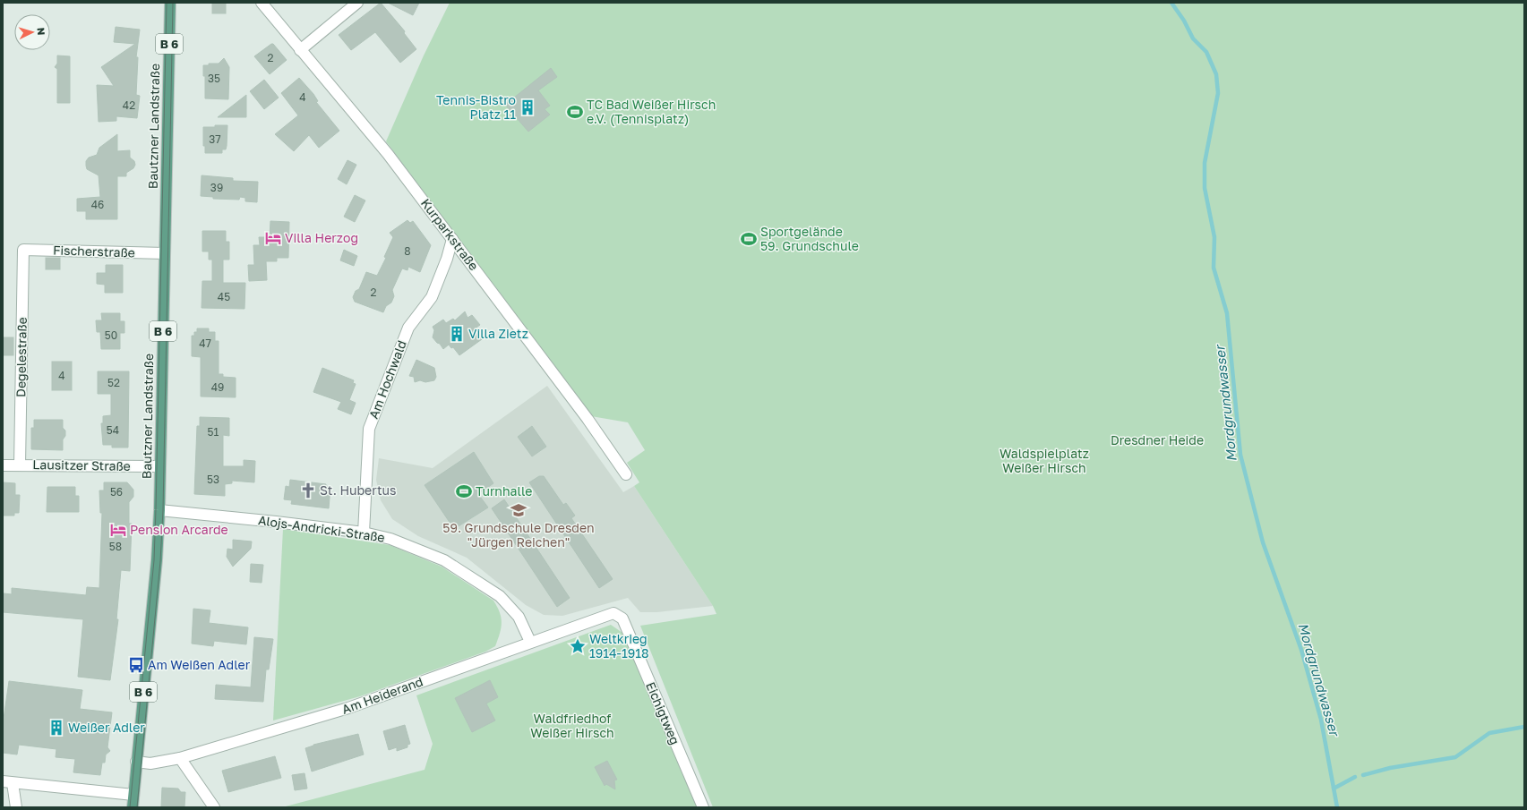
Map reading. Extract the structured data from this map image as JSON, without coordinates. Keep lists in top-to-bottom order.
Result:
{
  "streets": {
    "main road": ["B 6", "Bautzner Landstraße"],
    "street": [
      "Kurparkstraße",
      "Fischerstraße",
      "Degelestraße",
      "Am Hochwald",
      "Lausitzer Straße",
      "Alojs-Andricki-Straße",
      "Am Heiderand",
      "Eichigtweg"
    ]
  },
  "crossings": [
    ["Bautzner Landstraße", "Fischerstraße"],
    ["Bautzner Landstraße", "Lausitzer Straße"],
    ["Bautzner Landstraße", "Alojs-Andricki-Straße"],
    ["Bautzner Landstraße", "Am Heiderand"],
    ["Kurparkstraße", "Am Hochwald"],
    ["Fischerstraße", "Degelestraße"],
    ["Degelestraße", "Lausitzer Straße"],
    ["Am Hochwald", "Alojs-Andricki-Straße"],
    ["Alojs-Andricki-Straße", "Am Heiderand"],
    ["Am Heiderand", "Eichigtweg"]
  ],
  "water": ["Mordgrundwasser"],
  "parks": ["Dresdner Heide", "Waldspielplatz Weißer Hirsch", "Waldfriedhof Weißer Hirsch"],
  "places": {
    "building": ["Tennis-Bistro Platz 11", "Villa Zietz", "Weißer Adler"],
    "sports": ["TC Bad Weißer Hirsch e.V. (Tennisplatz)", "Sportgelände 59. Grundschule", "Turnhalle"],
    "hotel": ["Villa Herzog", "Pension Arcarde"],
    "church": ["St. Hubertus"],
    "school or university": ["59. Grundschule Dresden \"Jürgen Reichen\""],
    "place": ["Weltkrieg 1914-1918"],
    "bus stop": ["Am Weißen Adler"]
  },
  "house_numbers": [
    "2",
    "35",
    "4",
    "42",
    "37",
    "39",
    "46",
    "8",
    "2",
    "45",
    "50",
    "47",
    "4",
    "52",
    "49",
    "54",
    "51",
    "53",
    "56",
    "58"
  ],
  "north": "right"
}
